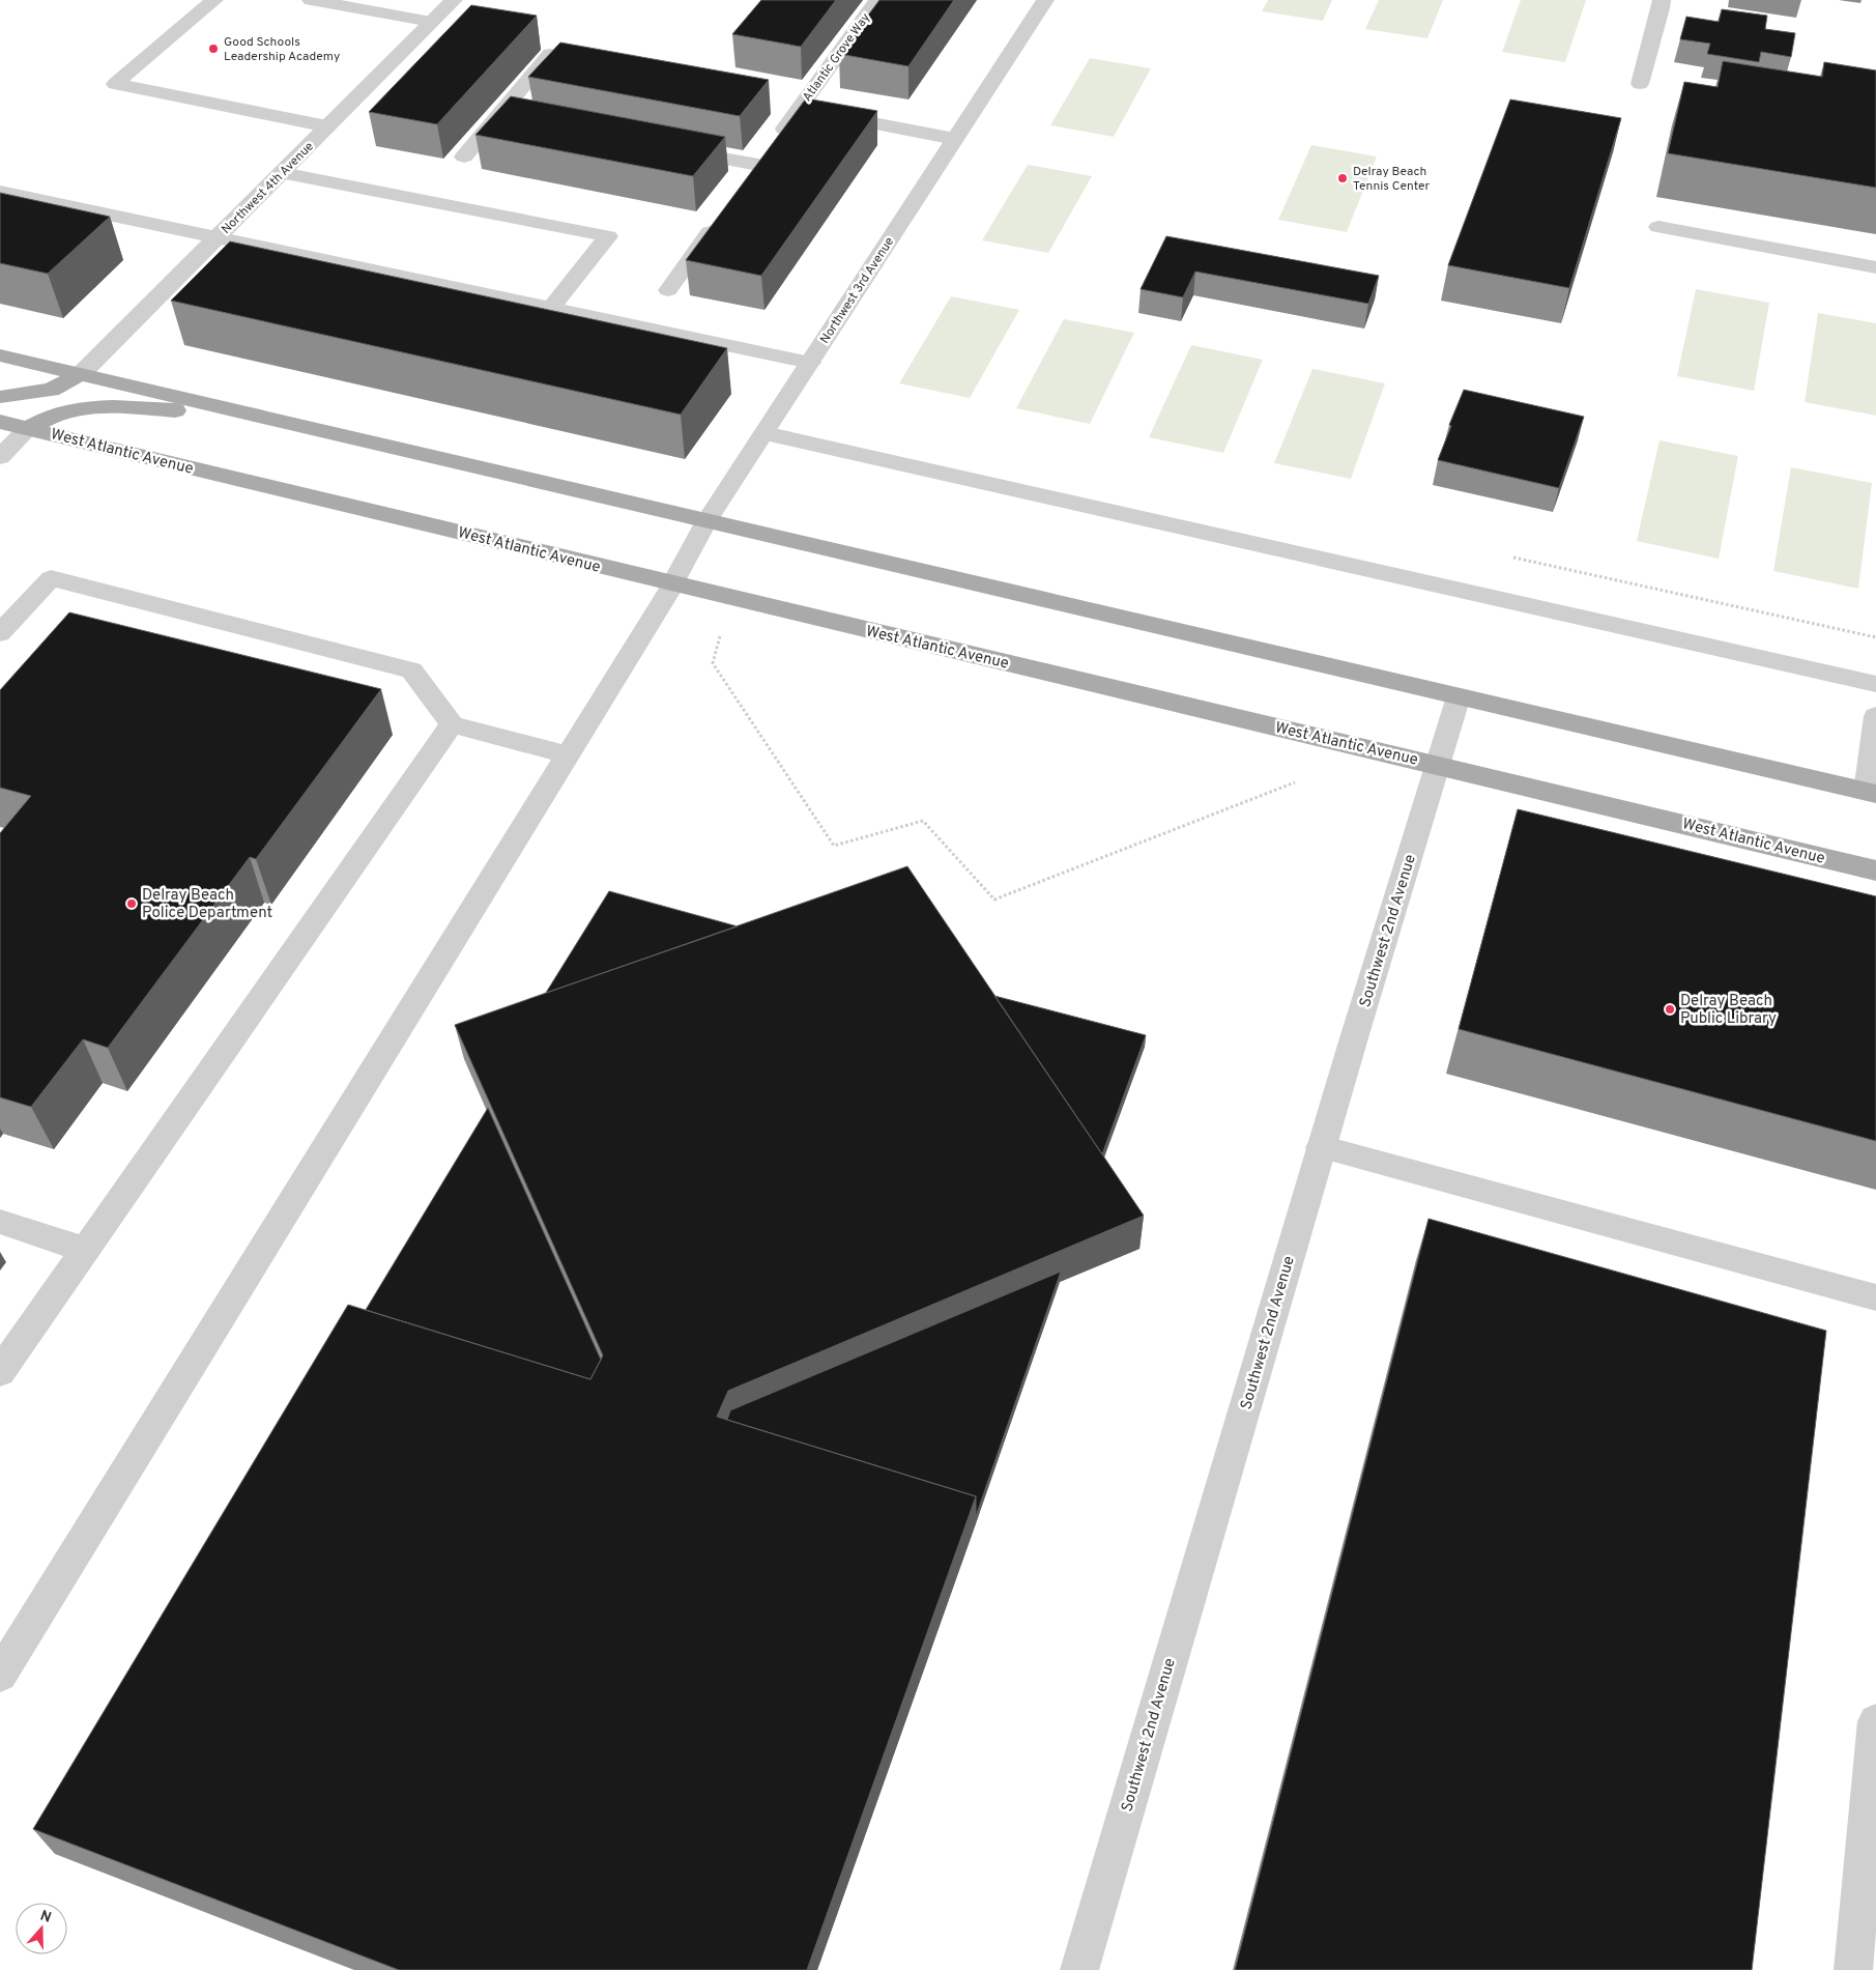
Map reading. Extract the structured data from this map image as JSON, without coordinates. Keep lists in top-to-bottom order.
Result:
{
  "streets": {
    "main road": ["West Atlantic Avenue"],
    "street": [
      "Atlantic Grove Way",
      "Northwest 4th Avenue",
      "Northwest 3rd Avenue",
      "Southwest 2nd Avenue"
    ]
  },
  "crossings": [
    ["Northwest 3rd Avenue", "West Atlantic Avenue"],
    ["West Atlantic Avenue", "Southwest 2nd Avenue"]
  ],
  "places": [
    "Good Schools Leadership Academy",
    "Delray Beach Tennis Center",
    "Delray Beach Police Department",
    "Delray Beach Public Library"
  ],
  "north": "top"
}
